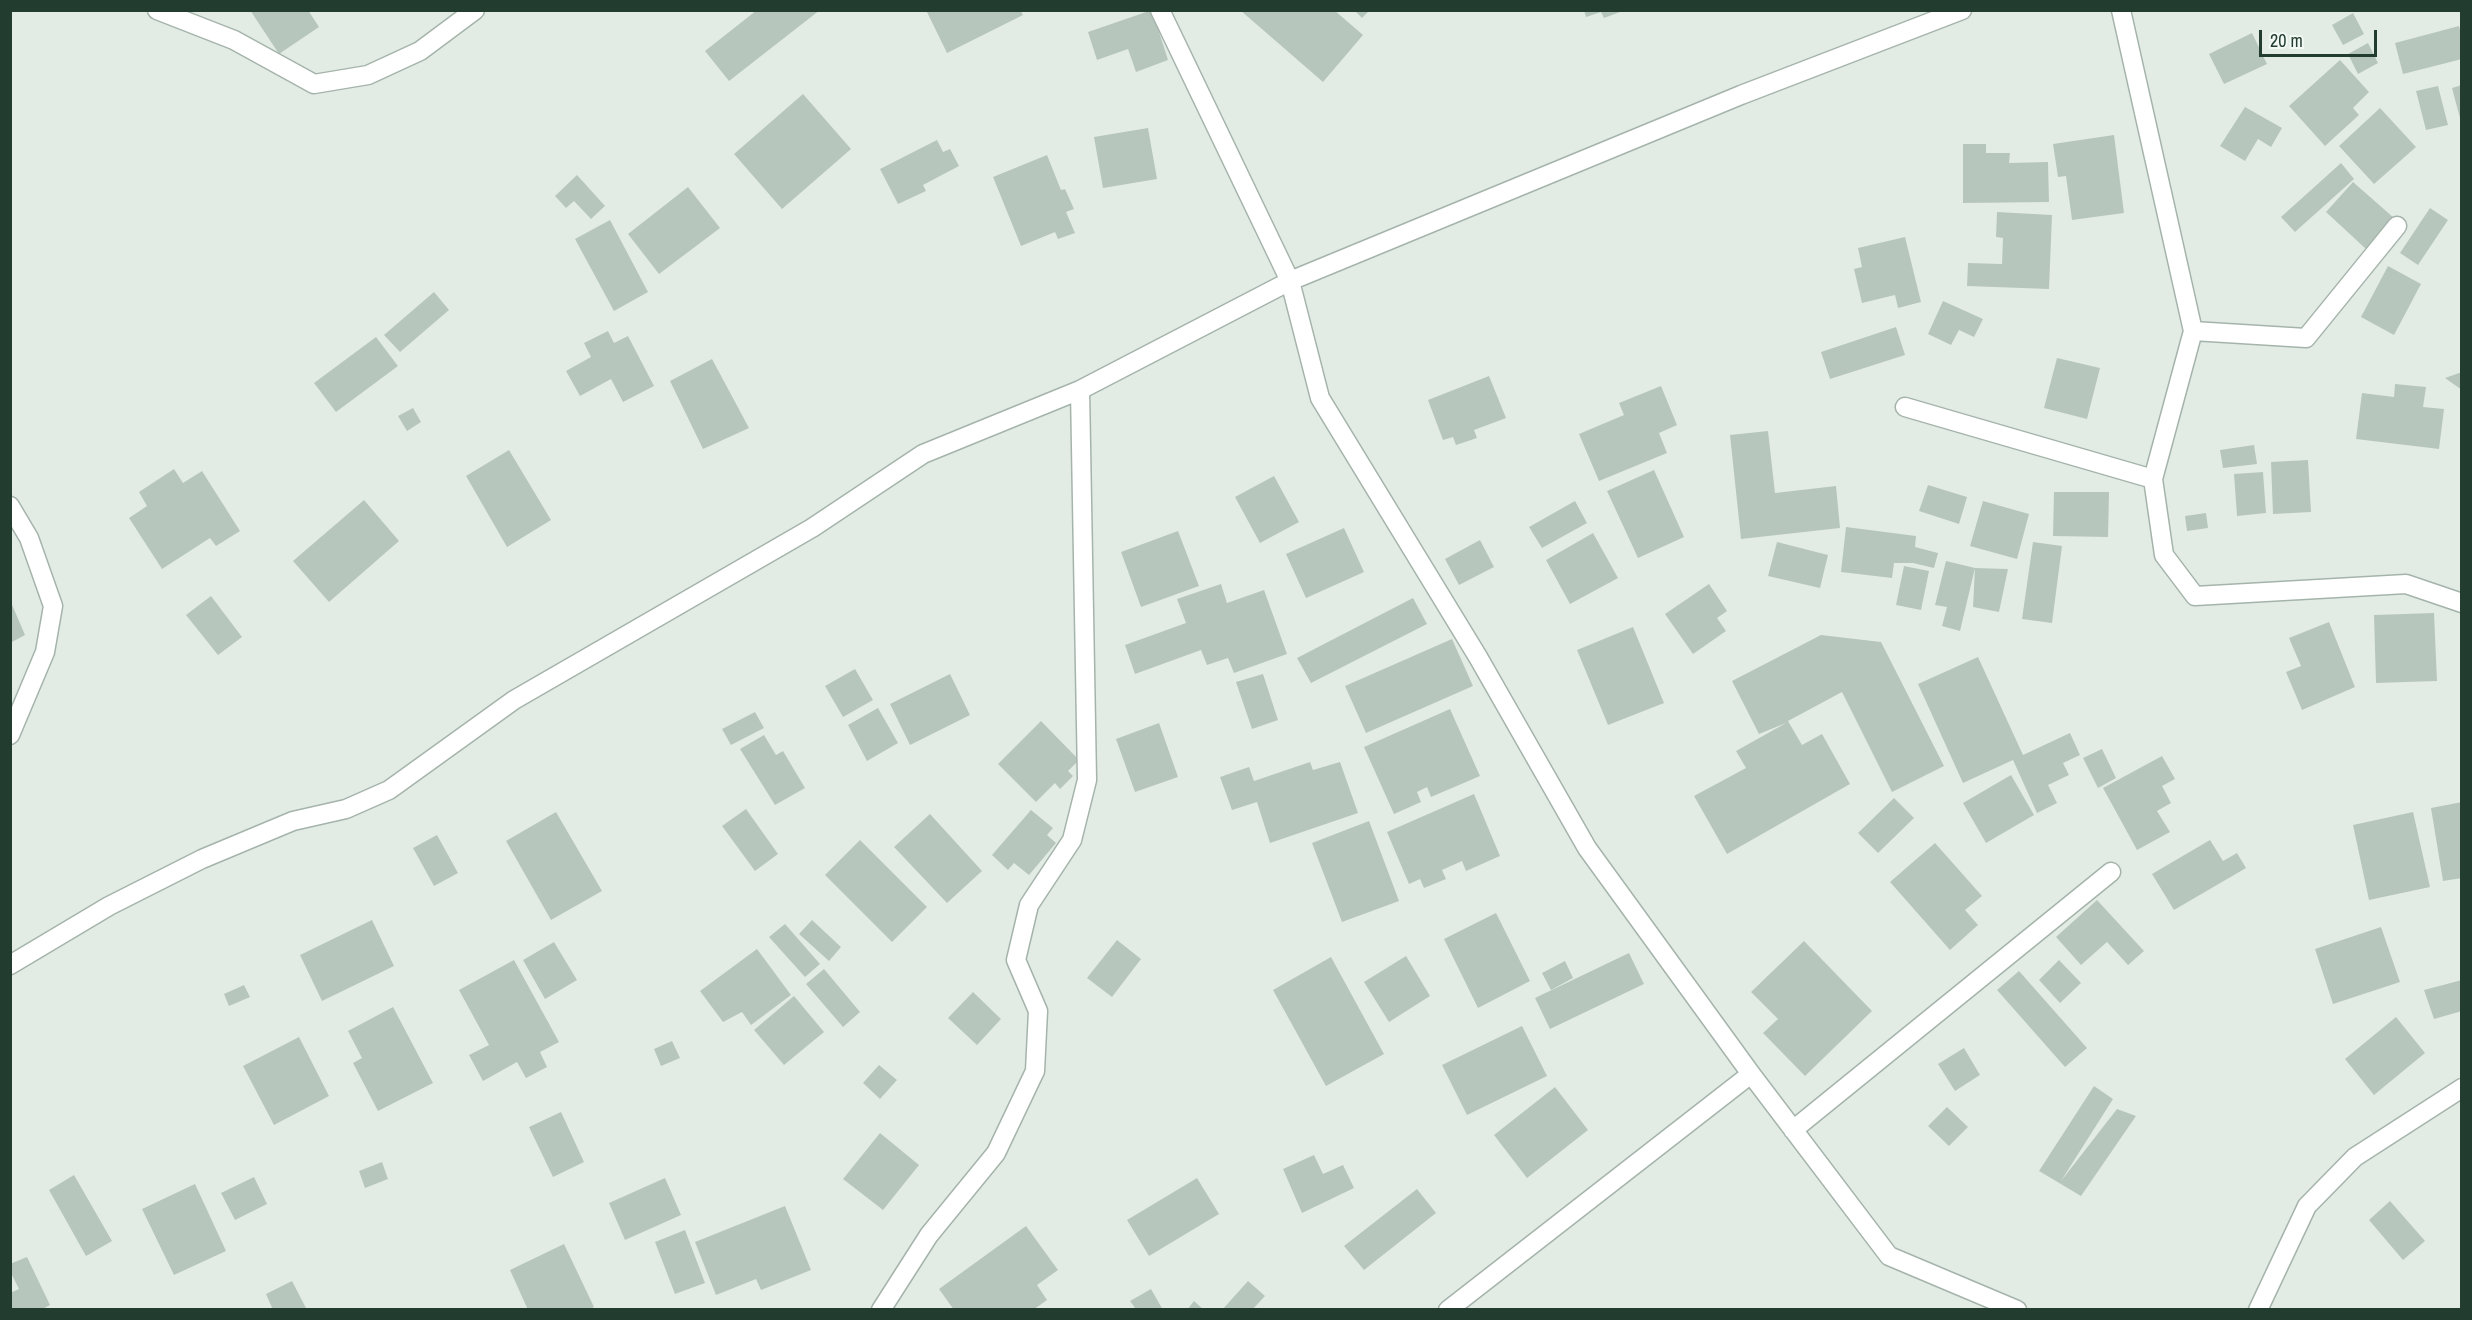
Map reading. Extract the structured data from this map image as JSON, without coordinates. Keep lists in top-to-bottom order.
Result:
{
  "scale_bar": "20 m"
}
